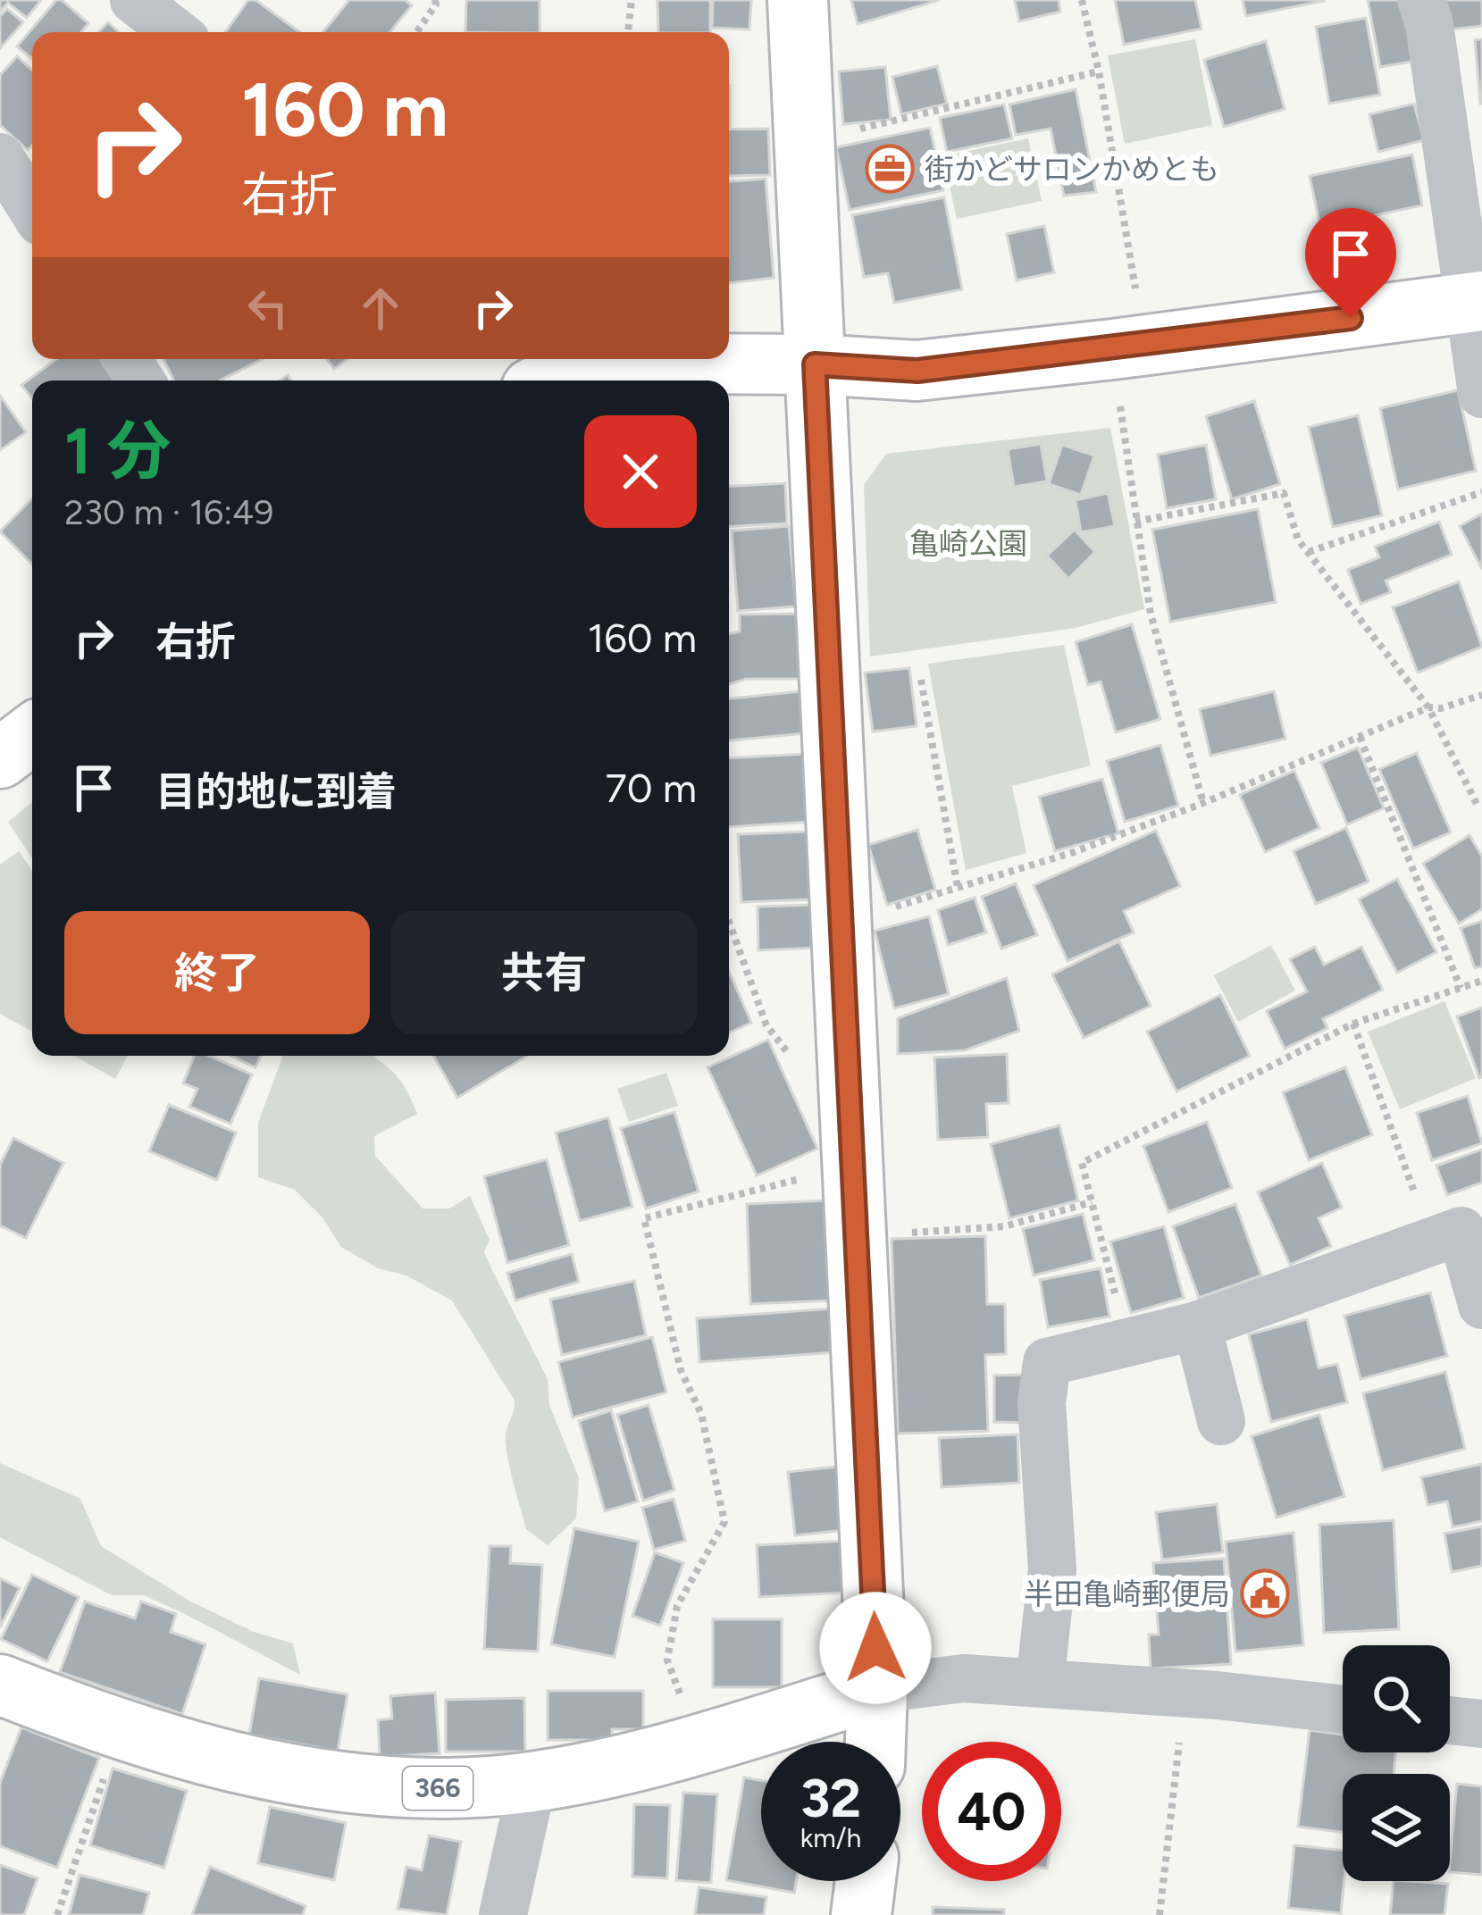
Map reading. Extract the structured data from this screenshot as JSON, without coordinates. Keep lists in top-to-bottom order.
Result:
{
  "streets": {
    "main road": ["366"]
  },
  "parks": ["亀崎公園"],
  "places": {
    "office": ["街かどサロンかめとも"],
    "public building": ["半田亀崎郵便局"]
  },
  "page": {
    "turn": ["160 m", "右折"],
    "heading": ["1 分", "230 m · 16:49"],
    "list": [
      {
        "name": "右折",
        "value": "160 m"
      },
      {
        "name": "目的地に到着",
        "value": "70 m"
      }
    ],
    "buttons": ["終了", "共有"],
    "speed": "32 km/h",
    "limit": "40"
  }
}
